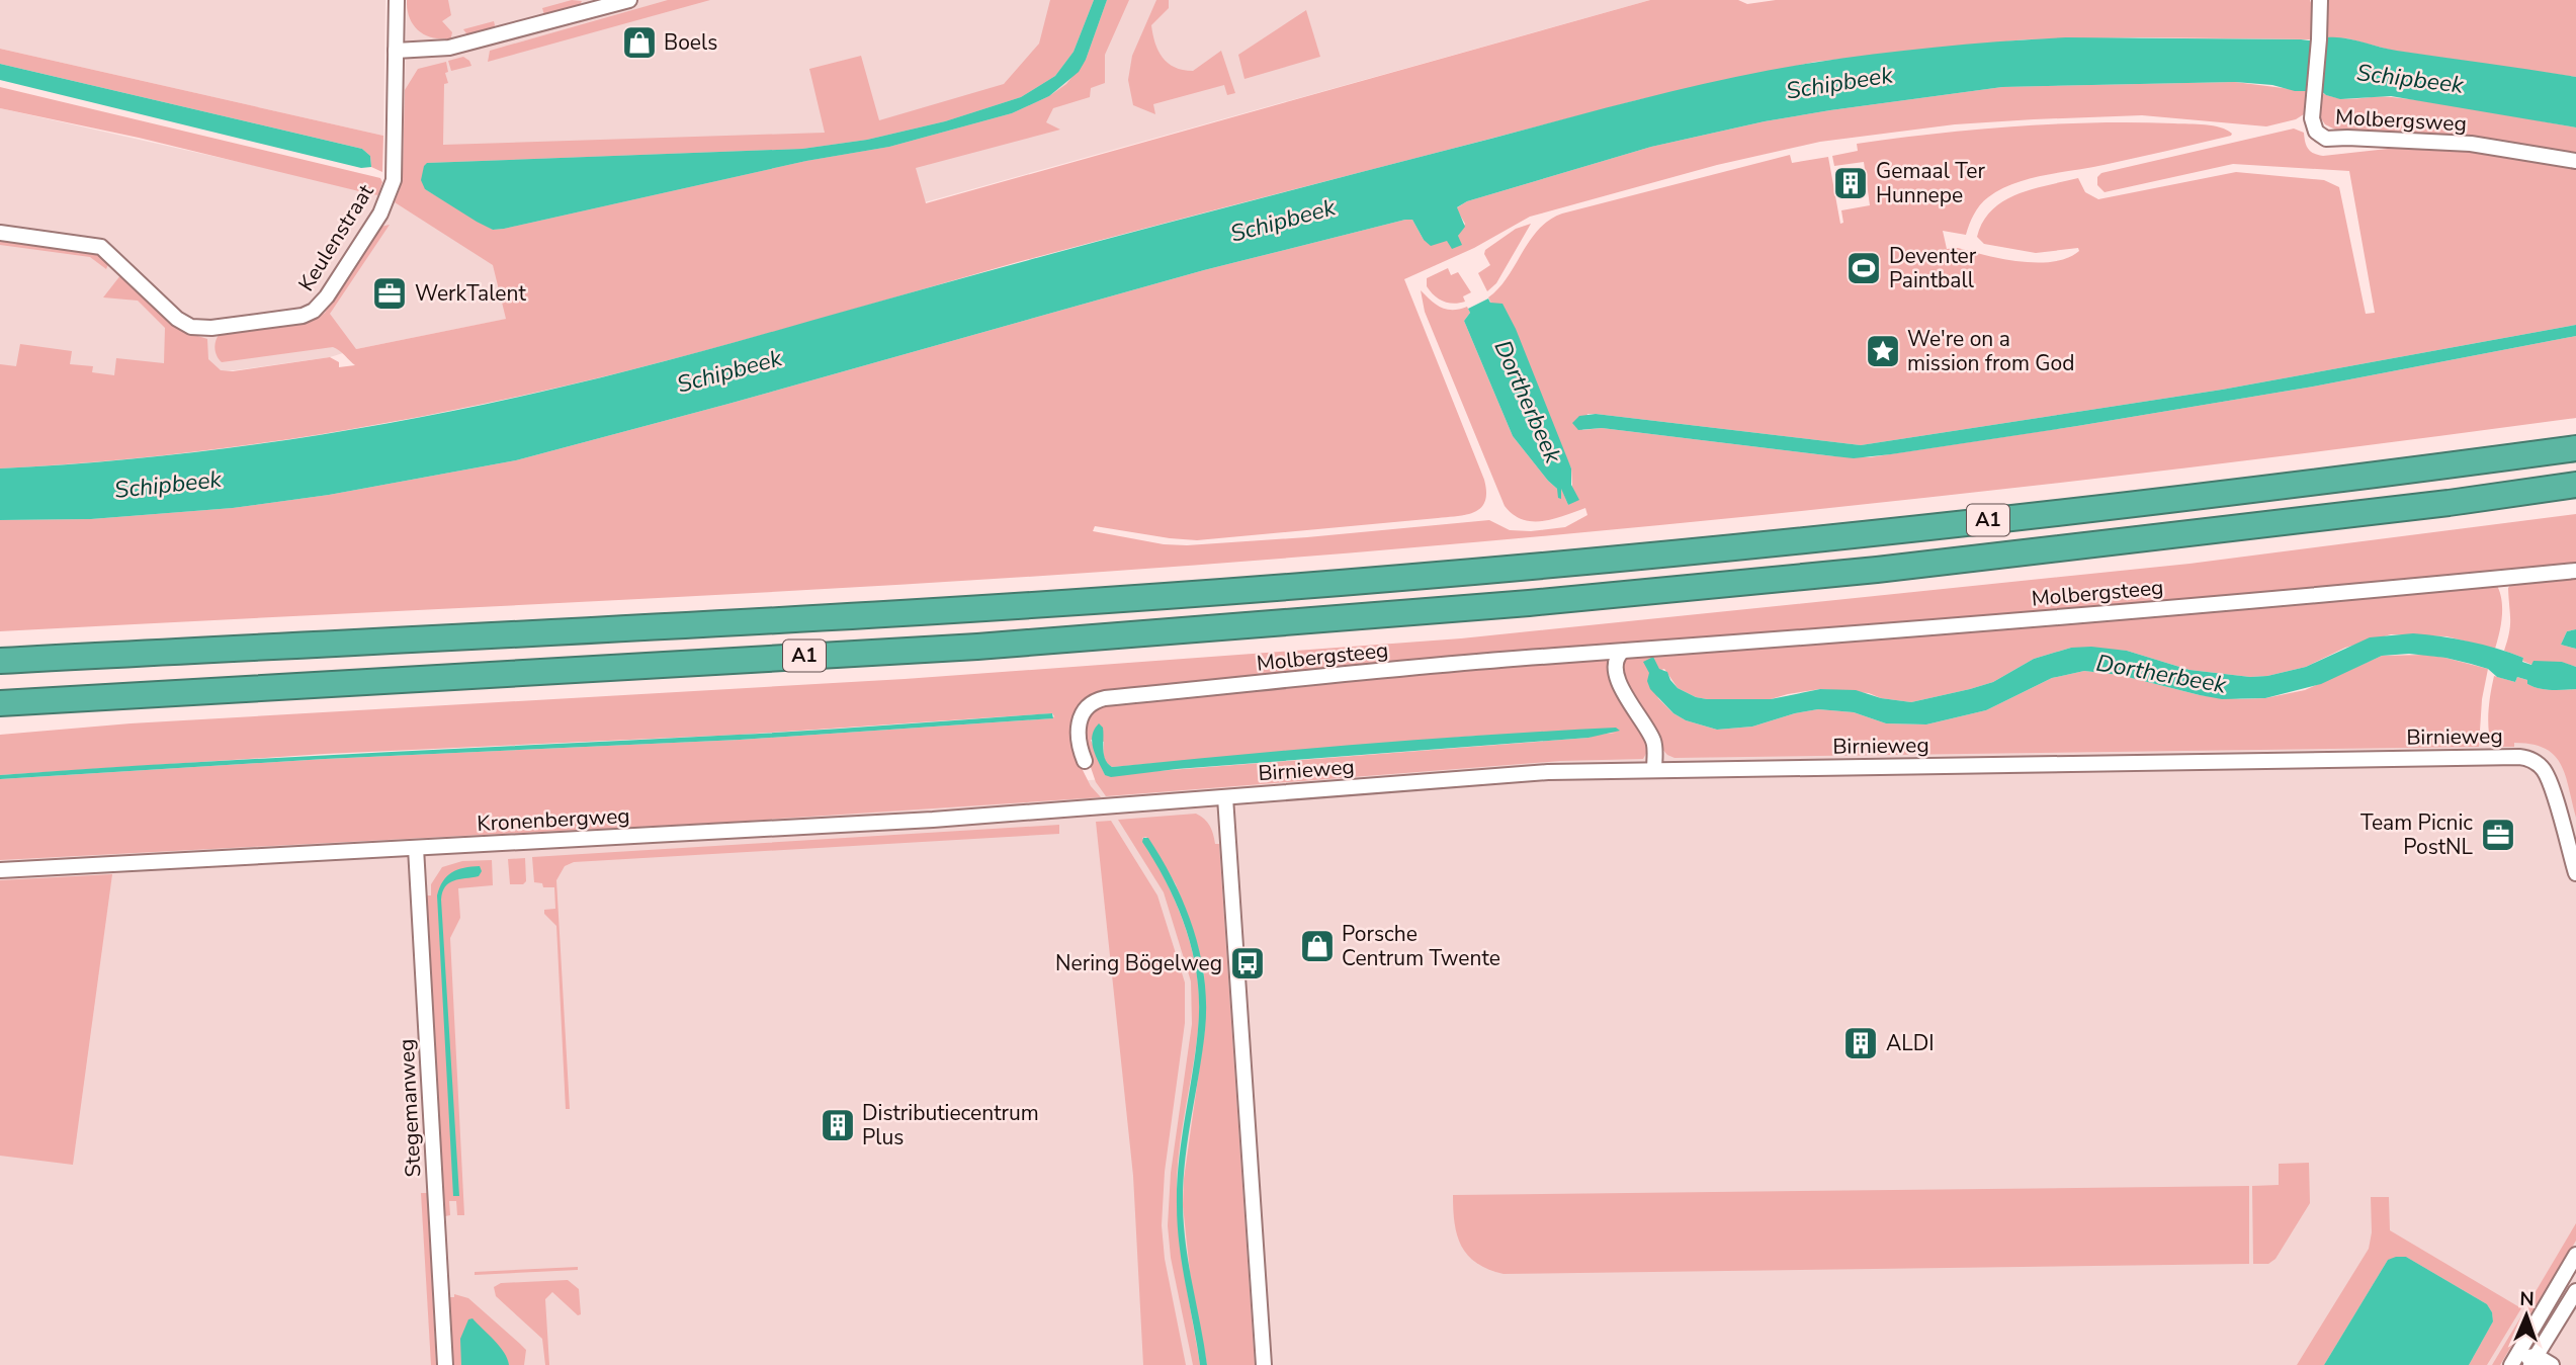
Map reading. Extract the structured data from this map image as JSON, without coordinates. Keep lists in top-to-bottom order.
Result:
{
  "streets": {
    "highway": ["A1"],
    "street": [
      "Molbergsweg",
      "Keulenstraat",
      "Molbergsteeg",
      "Birnieweg",
      "Kronenbergweg",
      "Stegemanweg"
    ]
  },
  "crossings": [
    ["Birnieweg", "Kronenbergweg"],
    ["Kronenbergweg", "Stegemanweg"]
  ],
  "water": ["Schipbeek", "Dortherbeek"],
  "places": {
    "shop": ["Boels", "Porsche Centrum Twente"],
    "building": ["Gemaal Ter Hunnepe", "ALDI", "Distributiecentrum Plus"],
    "sports": ["Deventer Paintball"],
    "office": ["WerkTalent", "Team Picnic PostNL"],
    "place": ["We're on a mission from God"],
    "bus stop": ["Nering Bögelweg"]
  },
  "north": "top"
}
